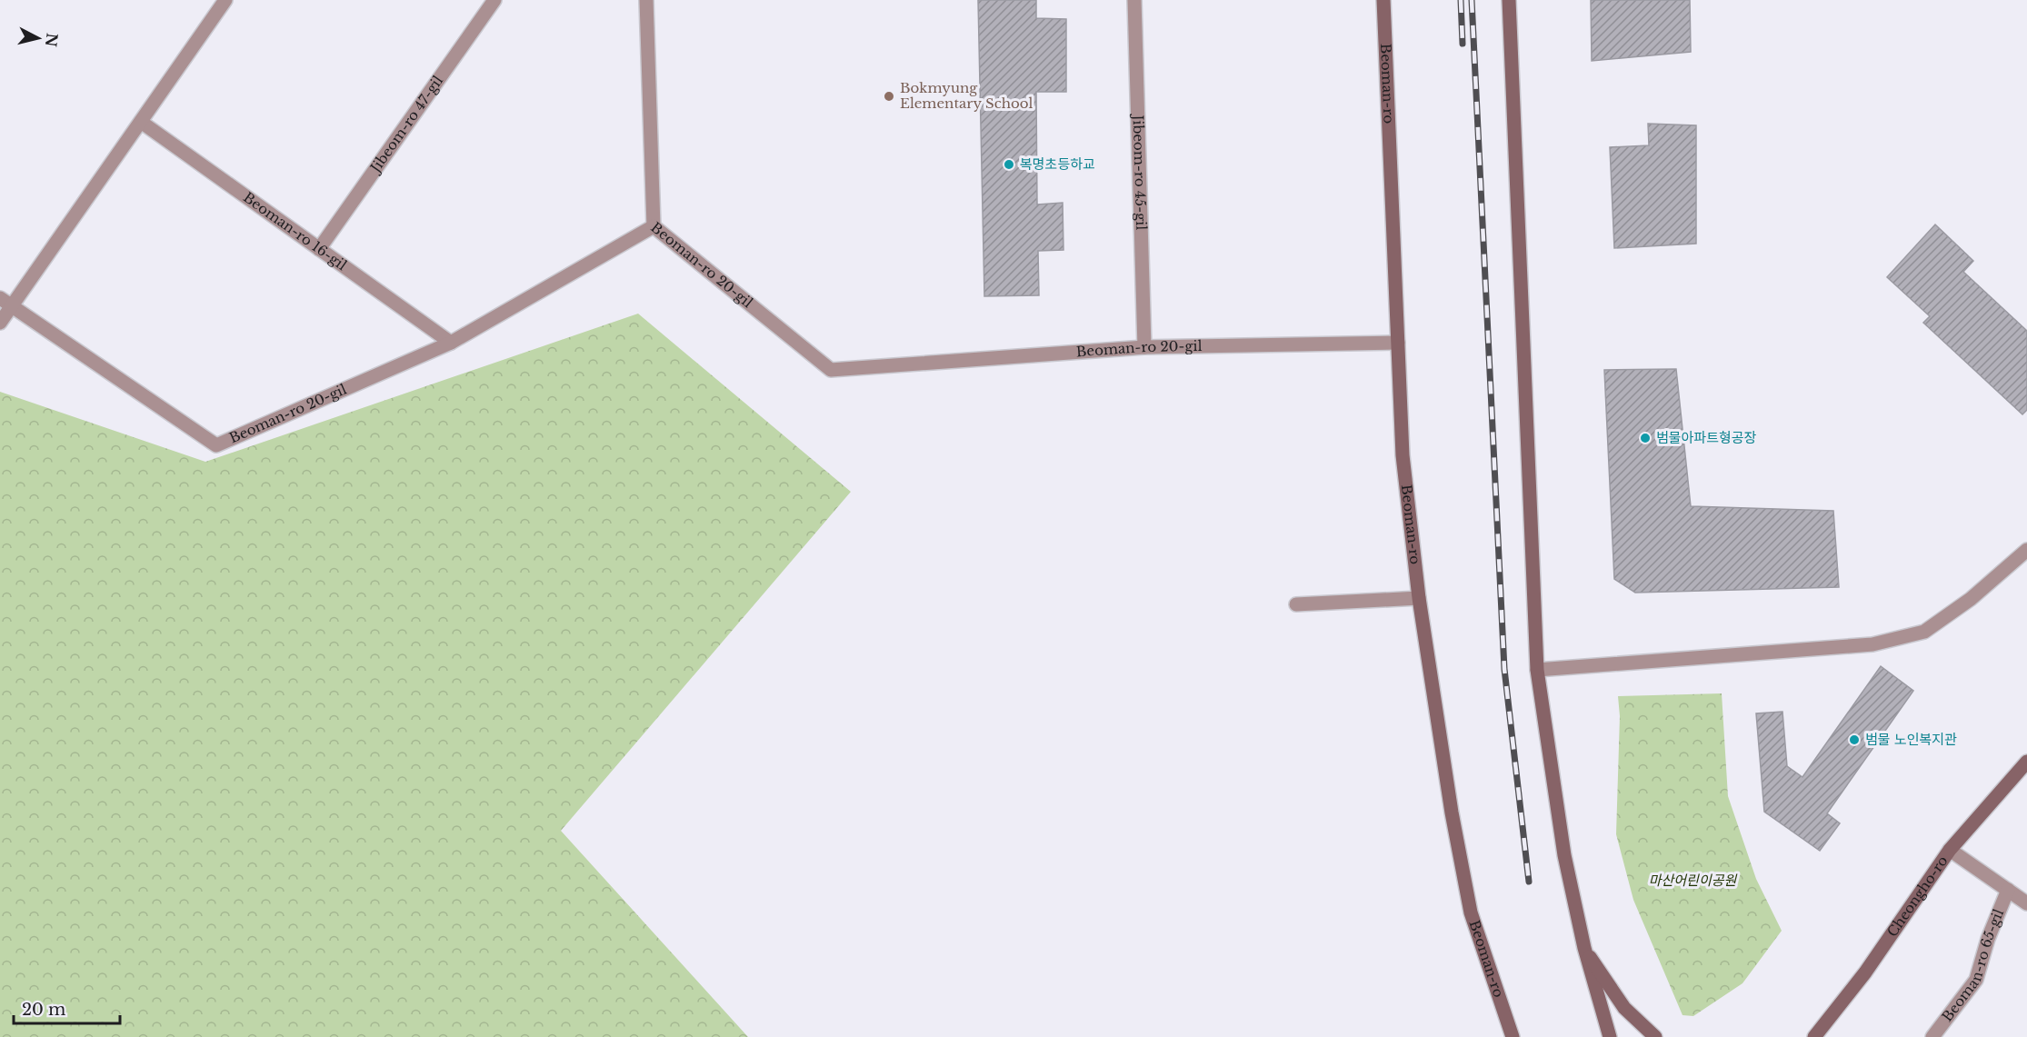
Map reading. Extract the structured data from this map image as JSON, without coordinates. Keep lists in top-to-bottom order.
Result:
{
  "streets": {
    "main road": ["Beoman-ro", "Cheongho-ro"],
    "street": [
      "Jibeom-ro 47-gil",
      "Jibeom-ro 45-gil",
      "Beoman-ro 16-gil",
      "Beoman-ro 20-gil",
      "Beoman-ro 65-gil"
    ]
  },
  "crossings": [
    ["Beoman-ro", "Beoman-ro 20-gil"],
    ["Jibeom-ro 47-gil", "Beoman-ro 16-gil"],
    ["Jibeom-ro 45-gil", "Beoman-ro 20-gil"],
    ["Beoman-ro 16-gil", "Beoman-ro 20-gil"]
  ],
  "parks": ["마산어린이공원"],
  "places": [
    "Bokmyung Elementary School",
    "복명초등하교",
    "범물아파트형공장",
    "범물 노인복지관"
  ],
  "scale_bar": "20 m",
  "north": "right"
}
